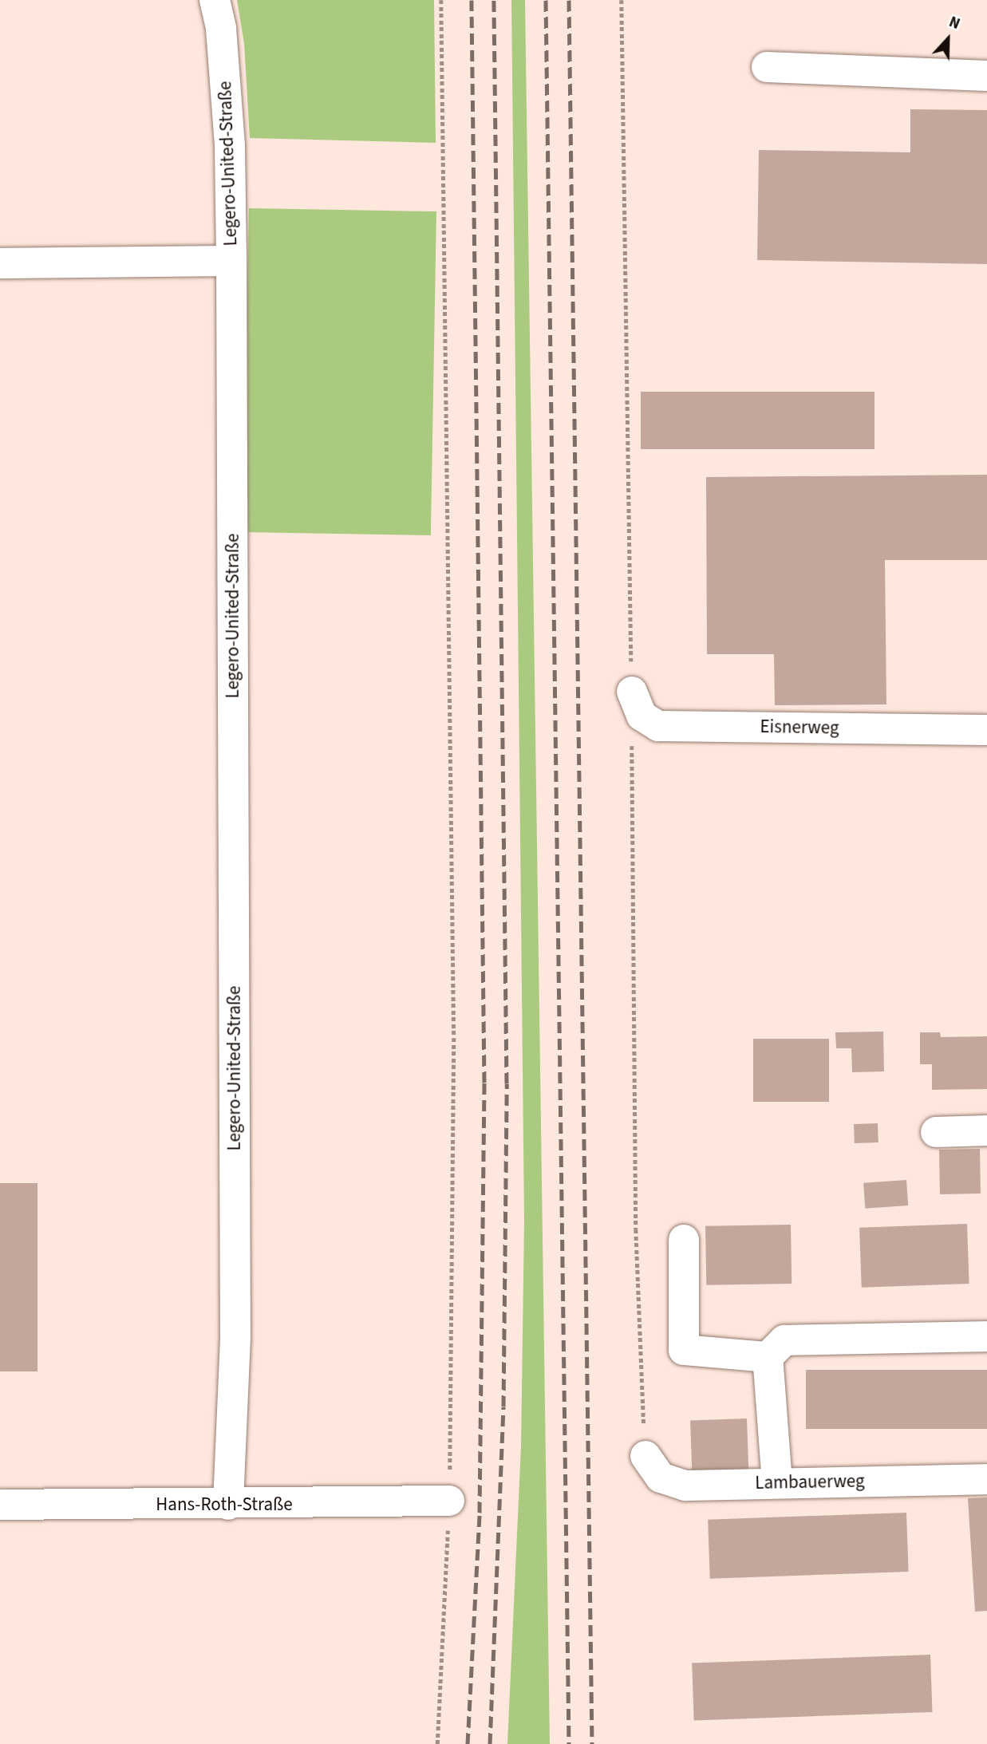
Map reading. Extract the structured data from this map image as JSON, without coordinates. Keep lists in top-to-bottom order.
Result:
{
  "streets": {
    "street": [
      "Legero-United-Straße",
      "Eisnerweg",
      "Lambauerweg",
      "Hans-Roth-Straße"
    ]
  },
  "crossings": [
    ["Legero-United-Straße", "Hans-Roth-Straße"]
  ],
  "north": "top"
}
